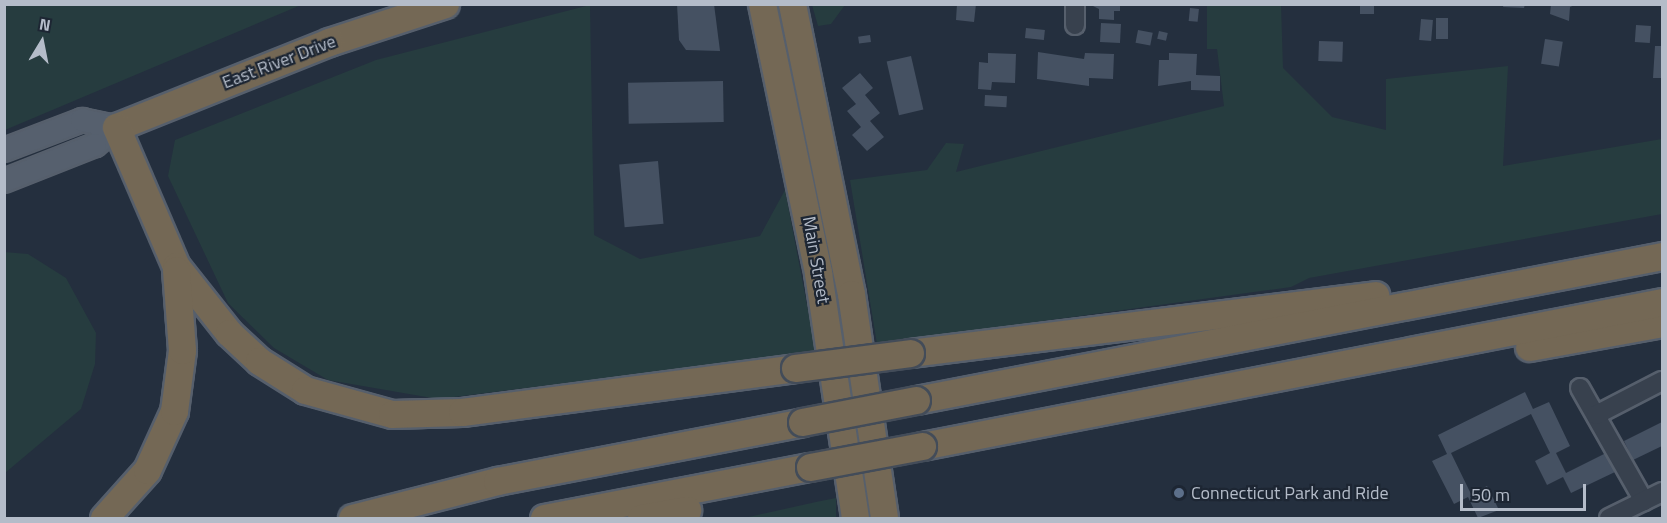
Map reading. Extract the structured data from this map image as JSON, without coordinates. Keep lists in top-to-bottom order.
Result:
{
  "streets": {
    "highway": ["East River Drive", "Main Street"]
  },
  "places": ["Connecticut Park and Ride"],
  "scale_bar": "50 m",
  "north": "top"
}
